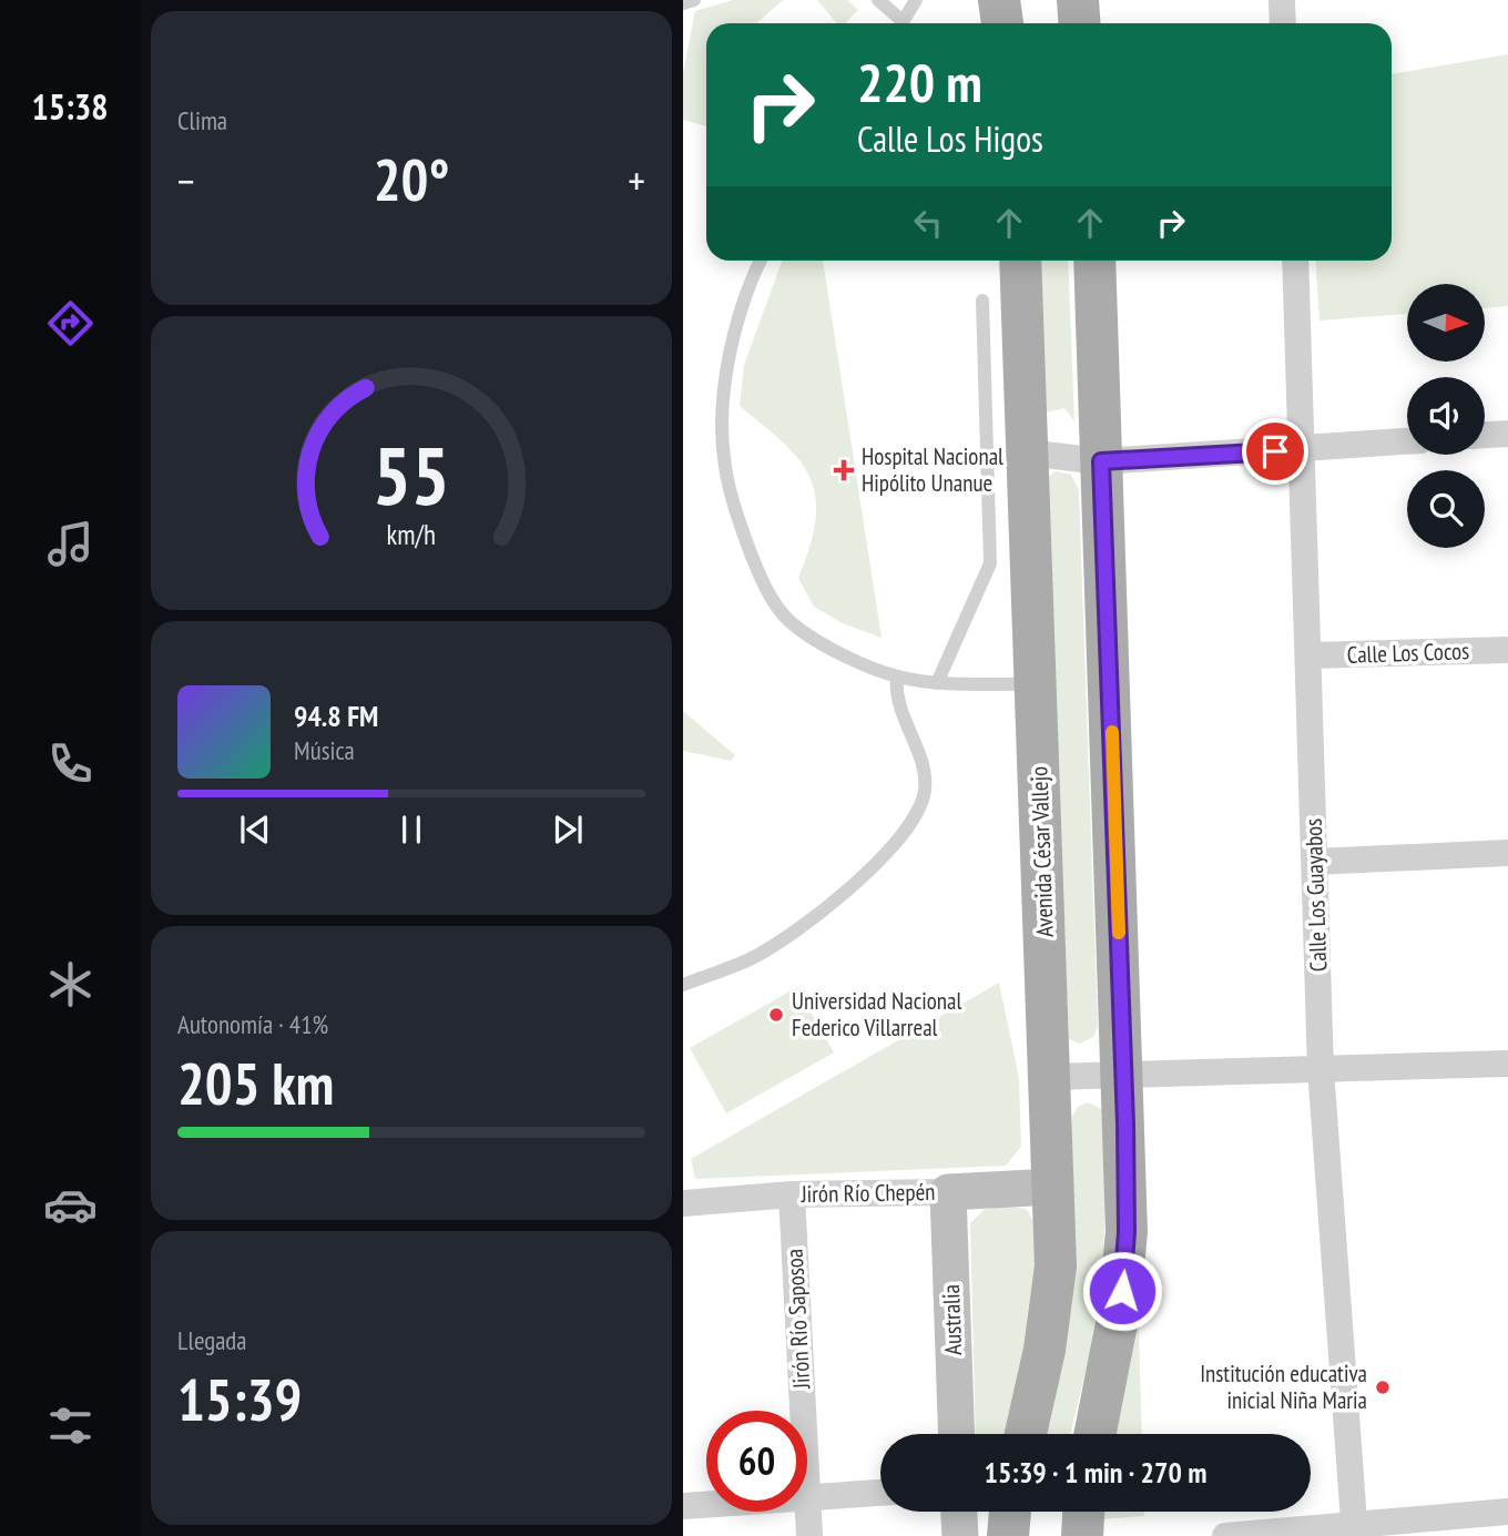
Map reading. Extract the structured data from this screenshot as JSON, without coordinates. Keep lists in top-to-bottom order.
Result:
{
  "streets": {
    "main road": ["Avenida César Vallejo"],
    "street": [
      "Calle Los Cocos",
      "Calle Los Guayabos",
      "Jirón Río Chepén",
      "Jirón Río Saposoa",
      "Australia"
    ]
  },
  "crossings": [
    ["Calle Los Cocos", "Calle Los Guayabos"],
    ["Avenida César Vallejo", "Jirón Río Chepén"],
    ["Jirón Río Chepén", "Jirón Río Saposoa"],
    ["Jirón Río Chepén", "Australia"]
  ],
  "places": {
    "health": ["Hospital Nacional Hipólito Unanue"],
    "other": ["Universidad Nacional Federico Villarreal", "Institución educativa inicial Niña Maria"]
  },
  "north": "right",
  "page": {
    "tabs": "15:38",
    "tile": [
      "Clima",
      ["Autonomía · 41%", "205 km"],
      ["Llegada", "15:39"]
    ],
    "turn": ["220 m", "Calle Los Higos"],
    "heat": ["−", "20°", "+"],
    "song": ["94.8 FM", "Música"],
    "limit": "60",
    "trip": "15:39 · 1 min · 270 m",
    "gauge": ["55", "km/h"]
  }
}
